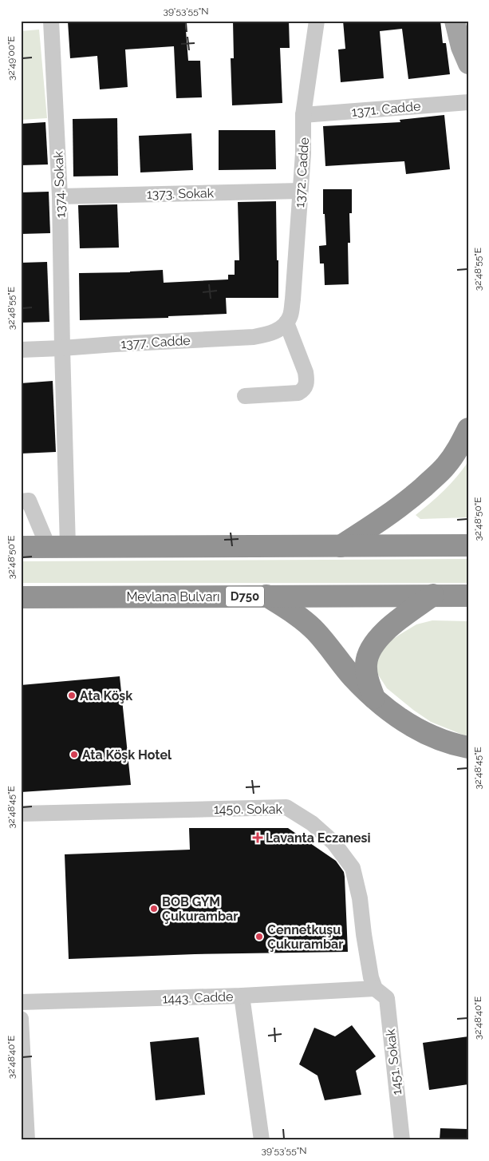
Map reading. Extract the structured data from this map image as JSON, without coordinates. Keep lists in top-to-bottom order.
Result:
{
  "streets": {
    "highway": ["Mevlana Bulvarı", "D750"],
    "street": [
      "1371. Cadde",
      "1372. Cadde",
      "1374. Sokak",
      "1373. Sokak",
      "1377. Cadde",
      "1450. Sokak",
      "1443. Cadde",
      "1451. Sokak"
    ]
  },
  "crossings": [
    ["1371. Cadde", "1372. Cadde"],
    ["1372. Cadde", "1373. Sokak"],
    ["1372. Cadde", "1377. Cadde"],
    ["1374. Sokak", "1373. Sokak"],
    ["1374. Sokak", "1377. Cadde"],
    ["1450. Sokak", "1443. Cadde"],
    ["1450. Sokak", "1451. Sokak"],
    ["1443. Cadde", "1451. Sokak"]
  ],
  "places": {
    "other": [
      "Ata Köşk",
      "Ata Köşk Hotel",
      "BOB GYM Çukurambar",
      "Cennetkuşu Çukurambar"
    ],
    "health": ["Lavanta Eczanesi"]
  },
  "coordinates": [
    "39°53'55\"N",
    "32°49'00\"E",
    "32°48'55\"E",
    "32°48'50\"E",
    "32°48'45\"E",
    "32°48'40\"E"
  ]
}
